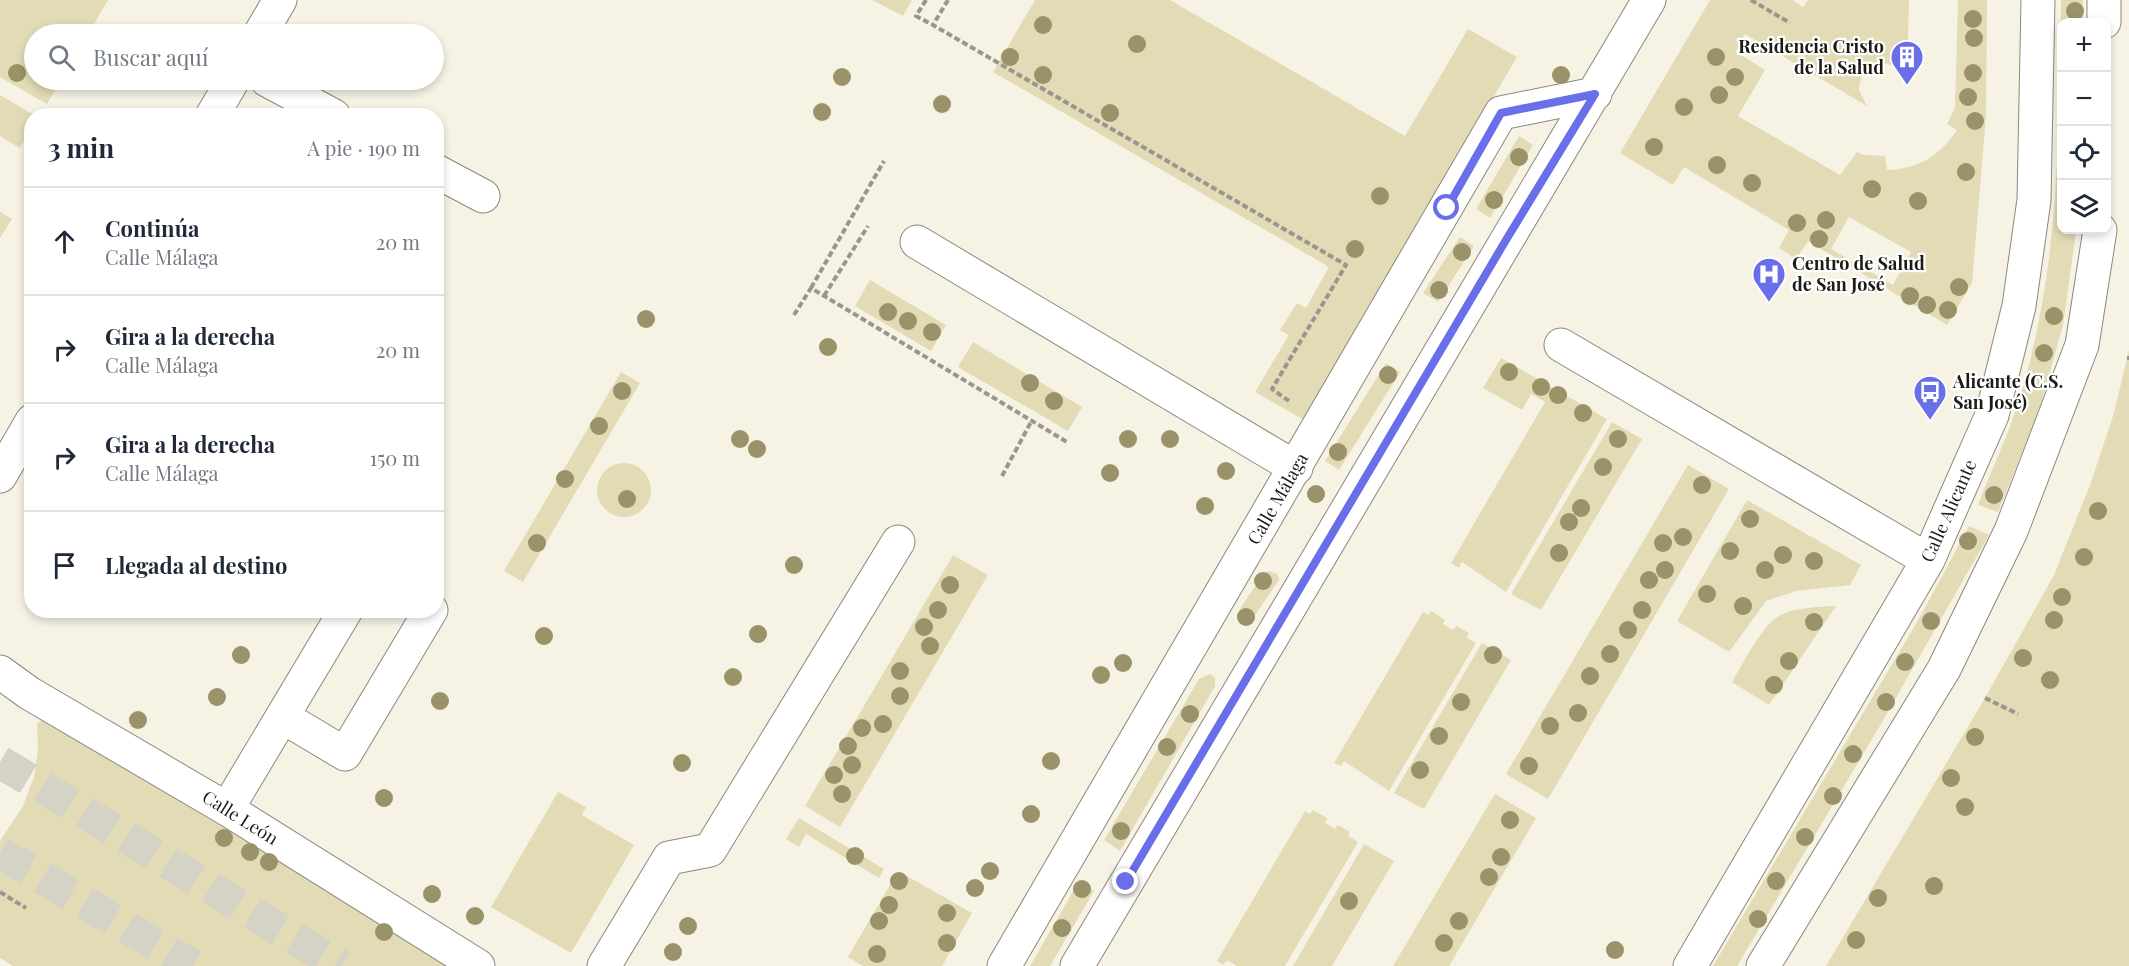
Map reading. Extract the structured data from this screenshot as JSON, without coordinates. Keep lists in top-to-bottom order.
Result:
{
  "streets": {
    "street": ["Calle Málaga", "Calle Alicante", "Calle León"]
  },
  "places": {
    "building": ["Residencia Cristo de la Salud"],
    "hospital": ["Centro de Salud de San José"],
    "bus stop": ["Alicante (C.S. San José)"]
  },
  "page": {
    "map_buttons": ["+", "−"],
    "search": "Buscar aquí",
    "heading": ["3 min", "A pie · 190 m"],
    "list": [
      ["Continúa", "Calle Málaga", "20 m"],
      ["Gira a la derecha", "Calle Málaga", "20 m"],
      ["Gira a la derecha", "Calle Málaga", "150 m"],
      "Llegada al destino"
    ]
  }
}
